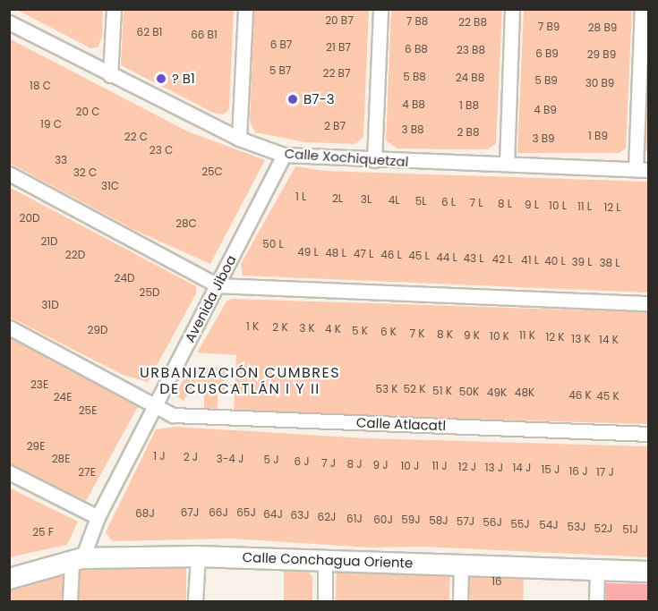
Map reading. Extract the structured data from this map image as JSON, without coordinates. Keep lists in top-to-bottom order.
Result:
{
  "streets": {
    "main road": ["Calle Conchagua Oriente"],
    "street": ["Calle Xochiquetzal", "Avenida Jiboa", "Calle Atlacatl"]
  },
  "crossings": [
    ["Calle Xochiquetzal", "Avenida Jiboa"],
    ["Avenida Jiboa", "Calle Atlacatl"],
    ["Avenida Jiboa", "Calle Conchagua Oriente"]
  ],
  "districts": ["URBANIZACIÓN CUMBRES DE CUSCATLÁN I Y II"],
  "places": ["? B1", "B7-3"],
  "house_numbers": [
    "20 B7",
    "7 B8",
    "22 B8",
    "7 B9",
    "28 B9",
    "62 B1",
    "66 B1",
    "6 B7",
    "21 B7",
    "6 B8",
    "23 B8",
    "6 B9",
    "29 B9",
    "5 B7",
    "22 B7",
    "5 B8",
    "24 B8",
    "5 B9",
    "30 B9",
    "18 C",
    "4 B8",
    "1 B8",
    "4 B9",
    "20 C",
    "19 C",
    "2 B7",
    "3 B8",
    "2 B8",
    "1 B9",
    "22 C",
    "3 B9",
    "23 C",
    "33",
    "25C",
    "32 C",
    "31C",
    "1 L",
    "2L",
    "3L",
    "4L",
    "5L",
    "6 L",
    "7 L",
    "8 L",
    "9 L",
    "10 L",
    "11 L",
    "12 L",
    "20D",
    "28C",
    "21D",
    "50 L",
    "49 L",
    "48 L",
    "47 L",
    "22D",
    "46 L",
    "45 L",
    "44 L",
    "43 L",
    "42 L",
    "41 L",
    "40 L",
    "39 L",
    "38 L",
    "24D",
    "25D",
    "31D",
    "1 K",
    "2 K",
    "3 K",
    "4 K",
    "29D",
    "5 K",
    "6 K",
    "7 K",
    "8 K",
    "9 K",
    "11 K",
    "10 K",
    "12 K",
    "13 K",
    "14 K",
    "23E",
    "53 K",
    "52 K",
    "51 K",
    "50K",
    "49K",
    "48K",
    "46 K",
    "45 K",
    "24E",
    "25E",
    "29E",
    "1 J",
    "2 J",
    "28E",
    "3-4 J",
    "5 J",
    "6 J",
    "7 J",
    "8 J",
    "9 J",
    "10 J",
    "11 J",
    "12 J",
    "13 J",
    "14 J",
    "15 J",
    "16 J",
    "27E",
    "17 J",
    "67J",
    "66J",
    "65J",
    "68J",
    "64J",
    "63J",
    "62J",
    "61J",
    "60J",
    "59J",
    "58J",
    "57J",
    "56J",
    "55J",
    "54J",
    "53J",
    "52J",
    "51J",
    "25 F",
    "16"
  ]
}
